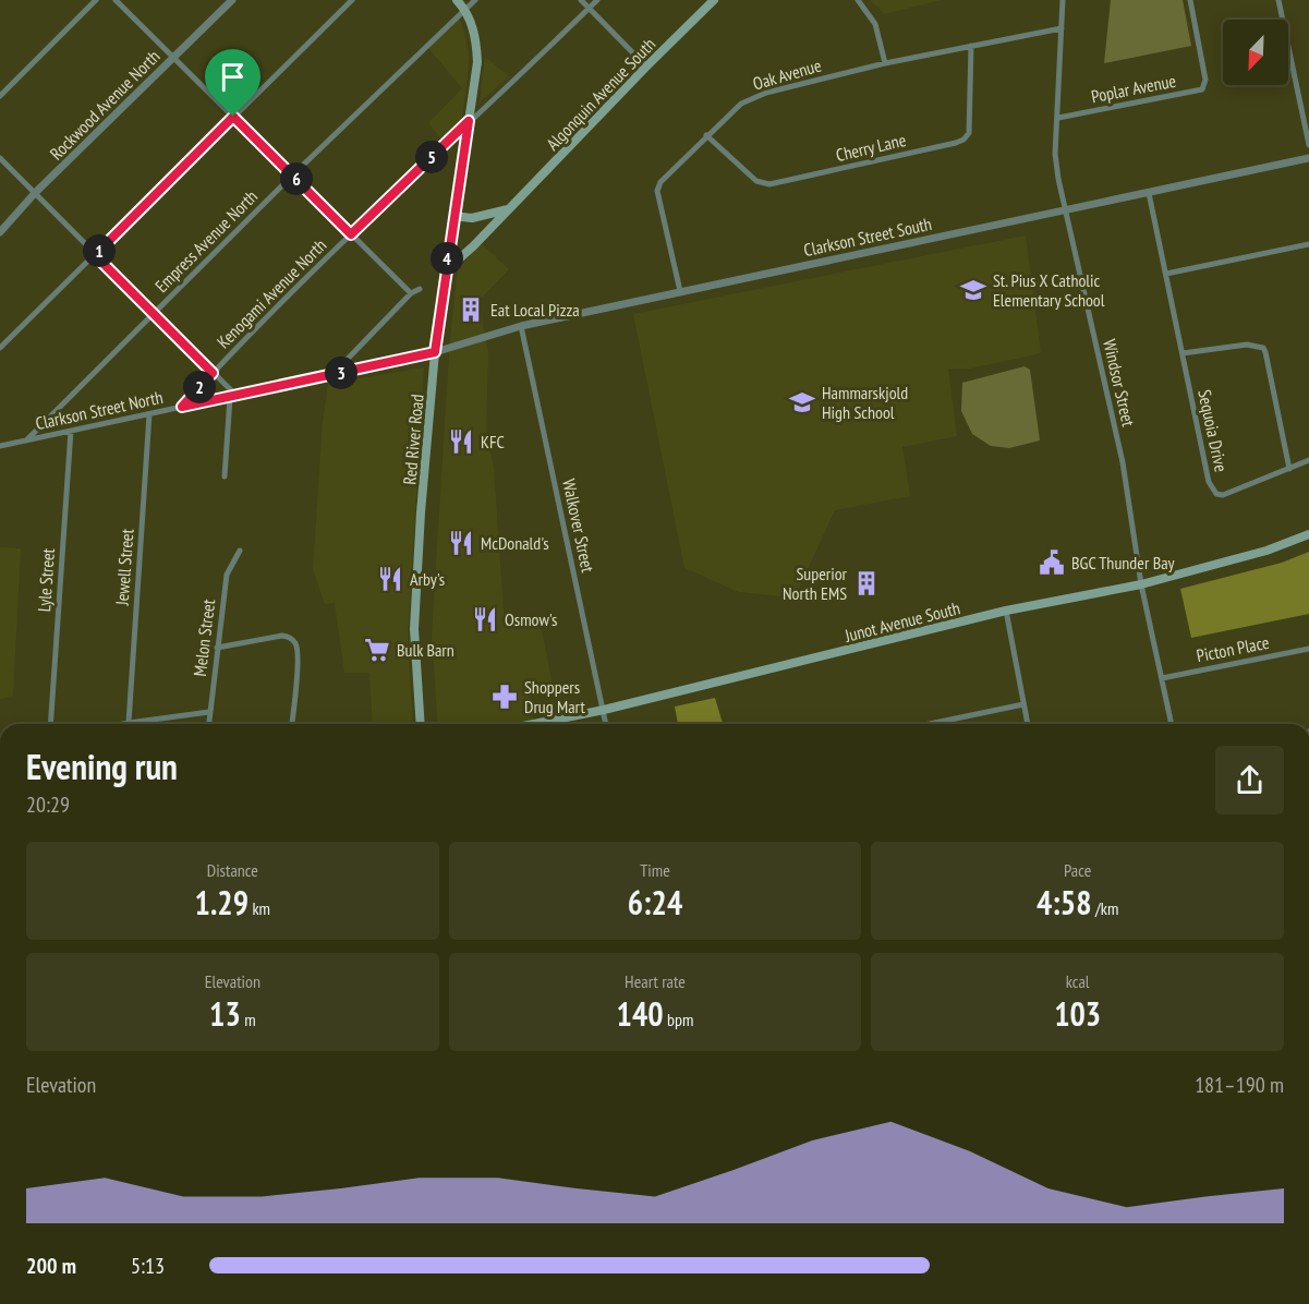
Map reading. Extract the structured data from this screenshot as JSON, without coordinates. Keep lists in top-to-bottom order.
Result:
{
  "streets": {
    "main road": ["Algonquin Avenue South", "Red River Road", "Junot Avenue South"],
    "street": [
      "Oak Avenue",
      "Poplar Avenue",
      "Rockwood Avenue North",
      "Cherry Lane",
      "Clarkson Street South",
      "Empress Avenue North",
      "Kenogami Avenue North",
      "Windsor Street",
      "Clarkson Street North",
      "Sequoia Drive",
      "Walkover Street",
      "Jewell Street",
      "Lyle Street",
      "Melon Street",
      "Picton Place"
    ]
  },
  "crossings": [
    ["Oak Avenue", "Cherry Lane"],
    ["Oak Avenue", "Clarkson Street South"],
    ["Oak Avenue", "Windsor Street"],
    ["Poplar Avenue", "Windsor Street"],
    ["Algonquin Avenue South", "Red River Road"],
    ["Clarkson Street South", "Windsor Street"],
    ["Clarkson Street South", "Clarkson Street North"],
    ["Clarkson Street South", "Sequoia Drive"],
    ["Clarkson Street South", "Red River Road"],
    ["Clarkson Street South", "Walkover Street"],
    ["Empress Avenue North", "Clarkson Street North"],
    ["Empress Avenue North", "Red River Road"],
    ["Kenogami Avenue North", "Clarkson Street North"],
    ["Kenogami Avenue North", "Red River Road"],
    ["Windsor Street", "Junot Avenue South"],
    ["Windsor Street", "Picton Place"],
    ["Clarkson Street North", "Red River Road"],
    ["Clarkson Street North", "Jewell Street"],
    ["Clarkson Street North", "Lyle Street"],
    ["Walkover Street", "Junot Avenue South"]
  ],
  "places": {
    "school or university": ["St. Pius X Catholic Elementary School", "Hammarskjold High School"],
    "building": ["Eat Local Pizza", "Superior North EMS"],
    "restaurant": [
      "KFC",
      "McDonald's",
      "Arby's",
      "Osmow's"
    ],
    "public building": ["BGC Thunder Bay"],
    "supermarket": ["Bulk Barn"],
    "pharmacy": ["Shoppers Drug Mart"]
  },
  "north": "bottom left",
  "page": {
    "pins": [
      "5",
      "6",
      "1",
      "4",
      "3",
      "2"
    ],
    "heading": ["Evening run", "20:29"],
    "stats": [
      ["Distance", "1.29 km"],
      ["Time", "6:24"],
      ["Pace", "4:58 /km"],
      ["Elevation", "13 m"],
      ["Heart rate", "140 bpm"],
      ["kcal", "103"]
    ],
    "chart": ["Elevation", "181–190 m"],
    "list": [
      {
        "name": "200 m",
        "note": "5:13"
      }
    ]
  }
}
